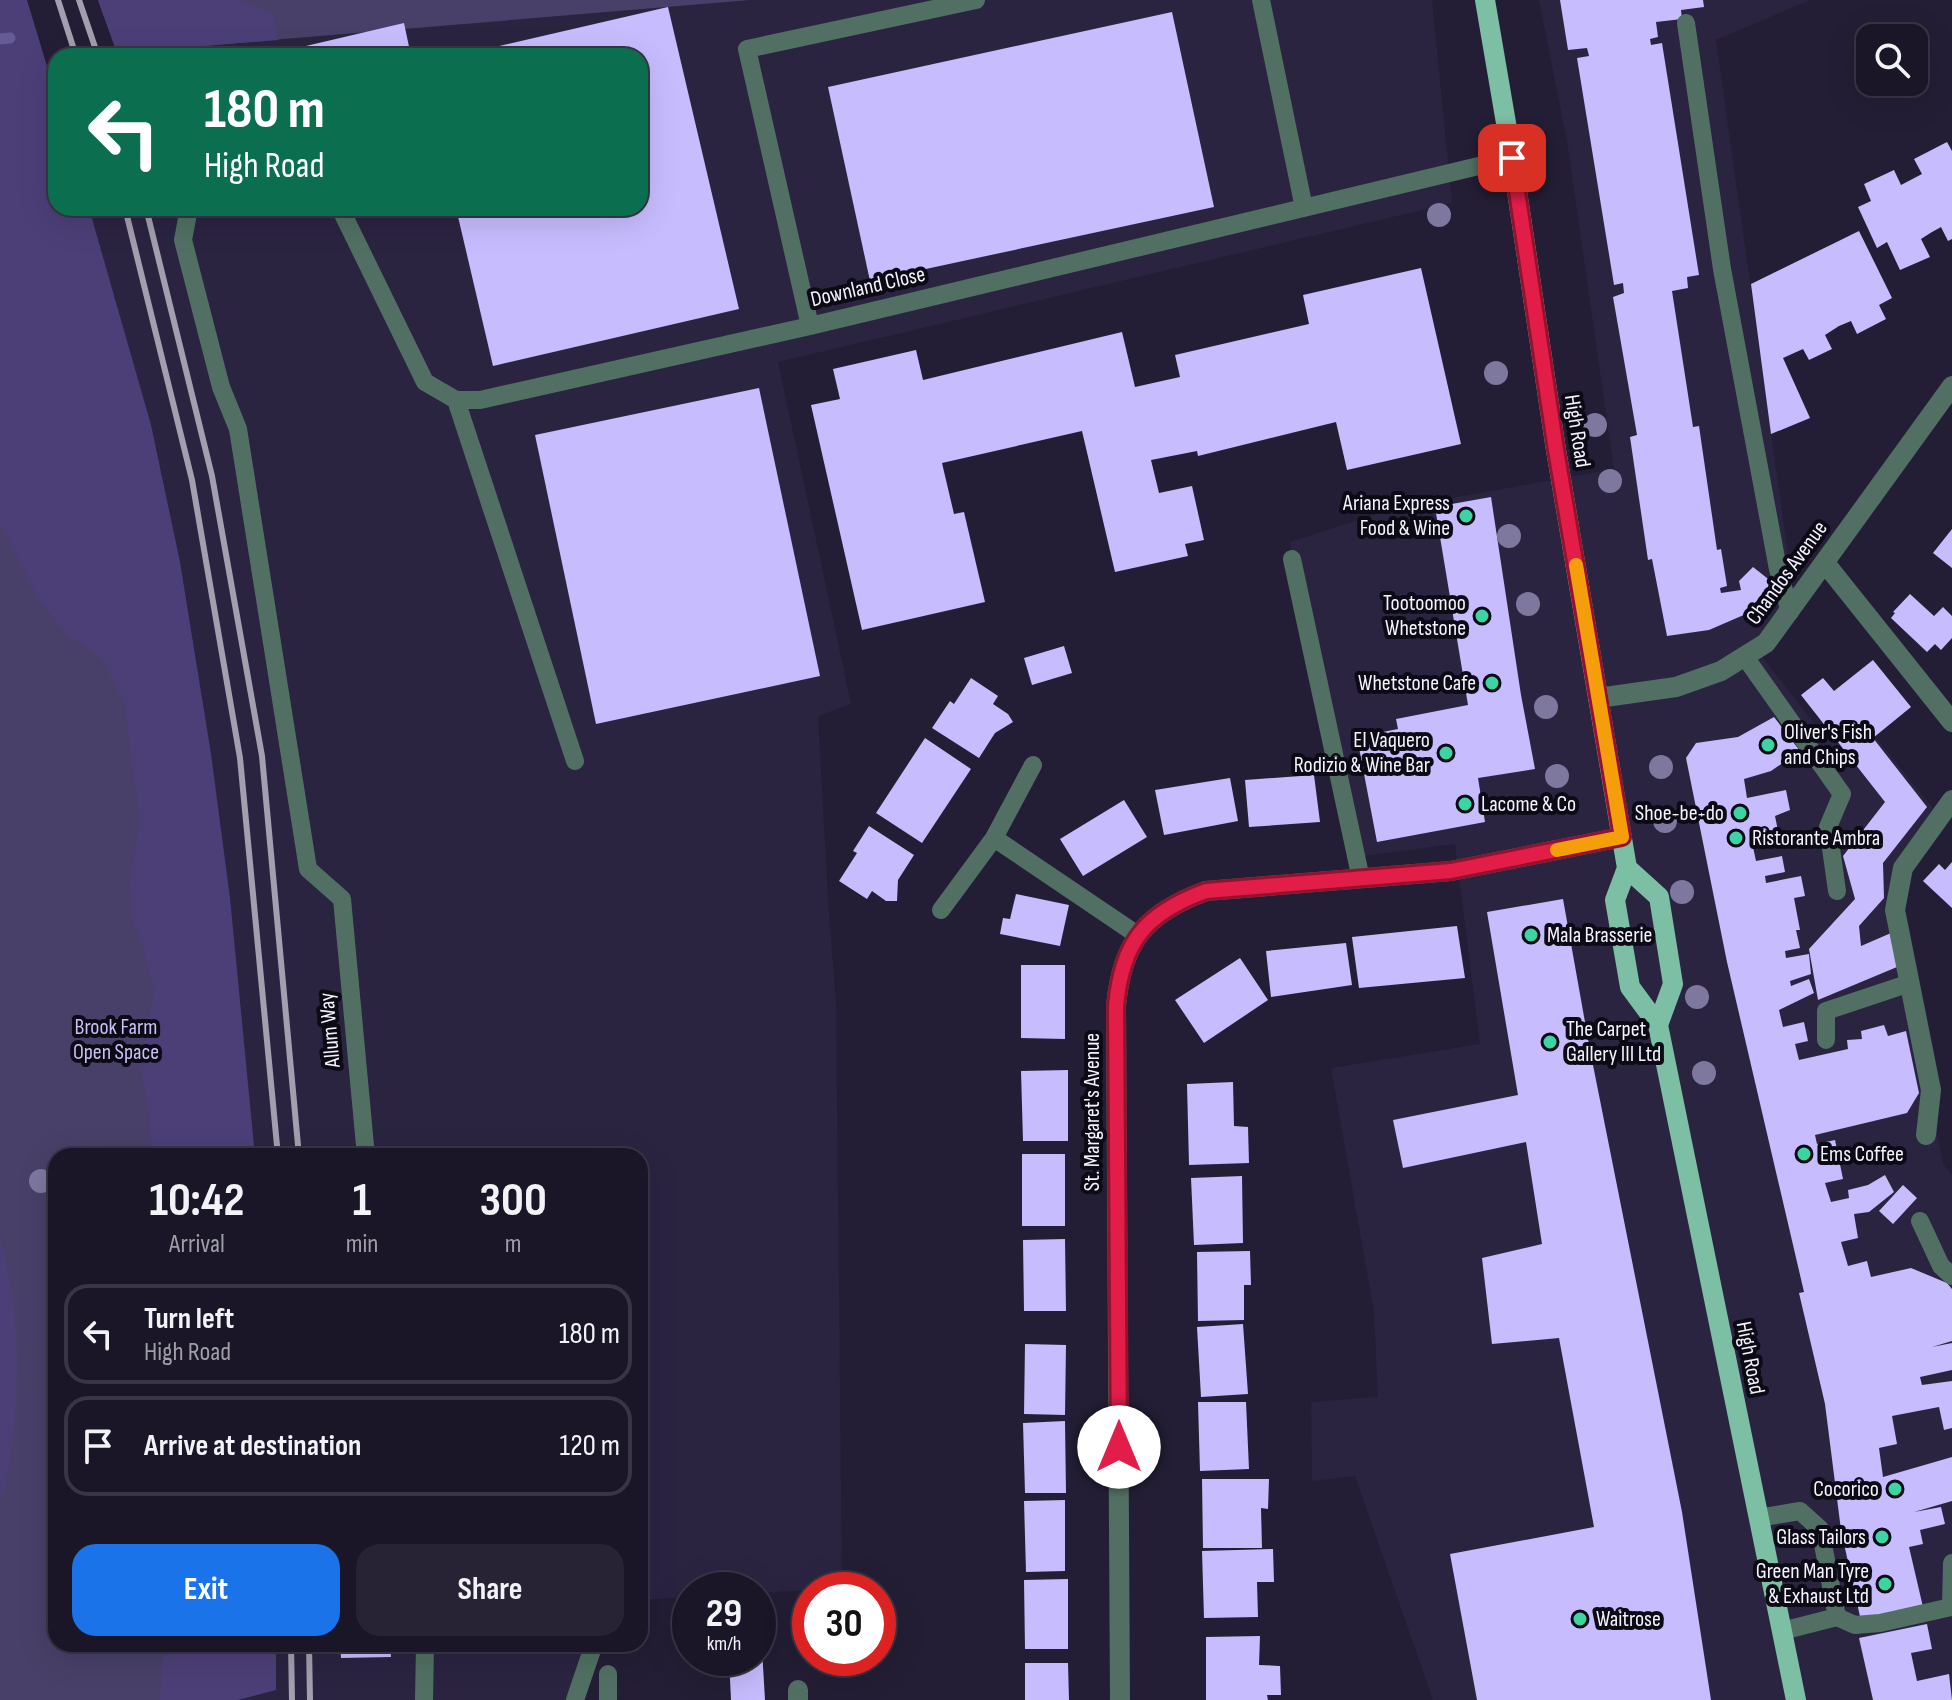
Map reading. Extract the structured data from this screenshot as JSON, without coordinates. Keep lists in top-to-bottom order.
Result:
{
  "streets": {
    "main road": ["High Road"],
    "street": ["Chandos Avenue", "St. Margaret's Avenue"],
    "lane": ["Downland Close", "Allum Way"]
  },
  "crossings": [
    ["Downland Close", "High Road"],
    ["High Road", "Chandos Avenue"],
    ["High Road", "St. Margaret's Avenue"]
  ],
  "parks": ["Brook Farm Open Space"],
  "places": [
    "Ariana Express Food & Wine",
    "Tootoomoo Whetstone",
    "Whetstone Cafe",
    "Oliver's Fish and Chips",
    "El Vaquero Rodizio & Wine Bar",
    "Lacome & Co",
    "Shoe-be-do",
    "Ristorante Ambra",
    "Mala Brasserie",
    "The Carpet Gallery III Ltd",
    "Ems Coffee",
    "Cocorico",
    "Glass Tailors",
    "Green Man Tyre & Exhaust Ltd",
    "Waitrose"
  ],
  "page": {
    "turn": ["180 m", "High Road"],
    "eta": [
      "10:42",
      "Arrival",
      "1",
      "min",
      "300",
      "m"
    ],
    "list": [
      {
        "name": "Turn left",
        "note": "High Road",
        "value": "180 m"
      },
      {
        "name": "Arrive at destination",
        "value": "120 m"
      }
    ],
    "buttons": ["Exit", "Share"],
    "speed": "29 km/h",
    "limit": "30"
  }
}
